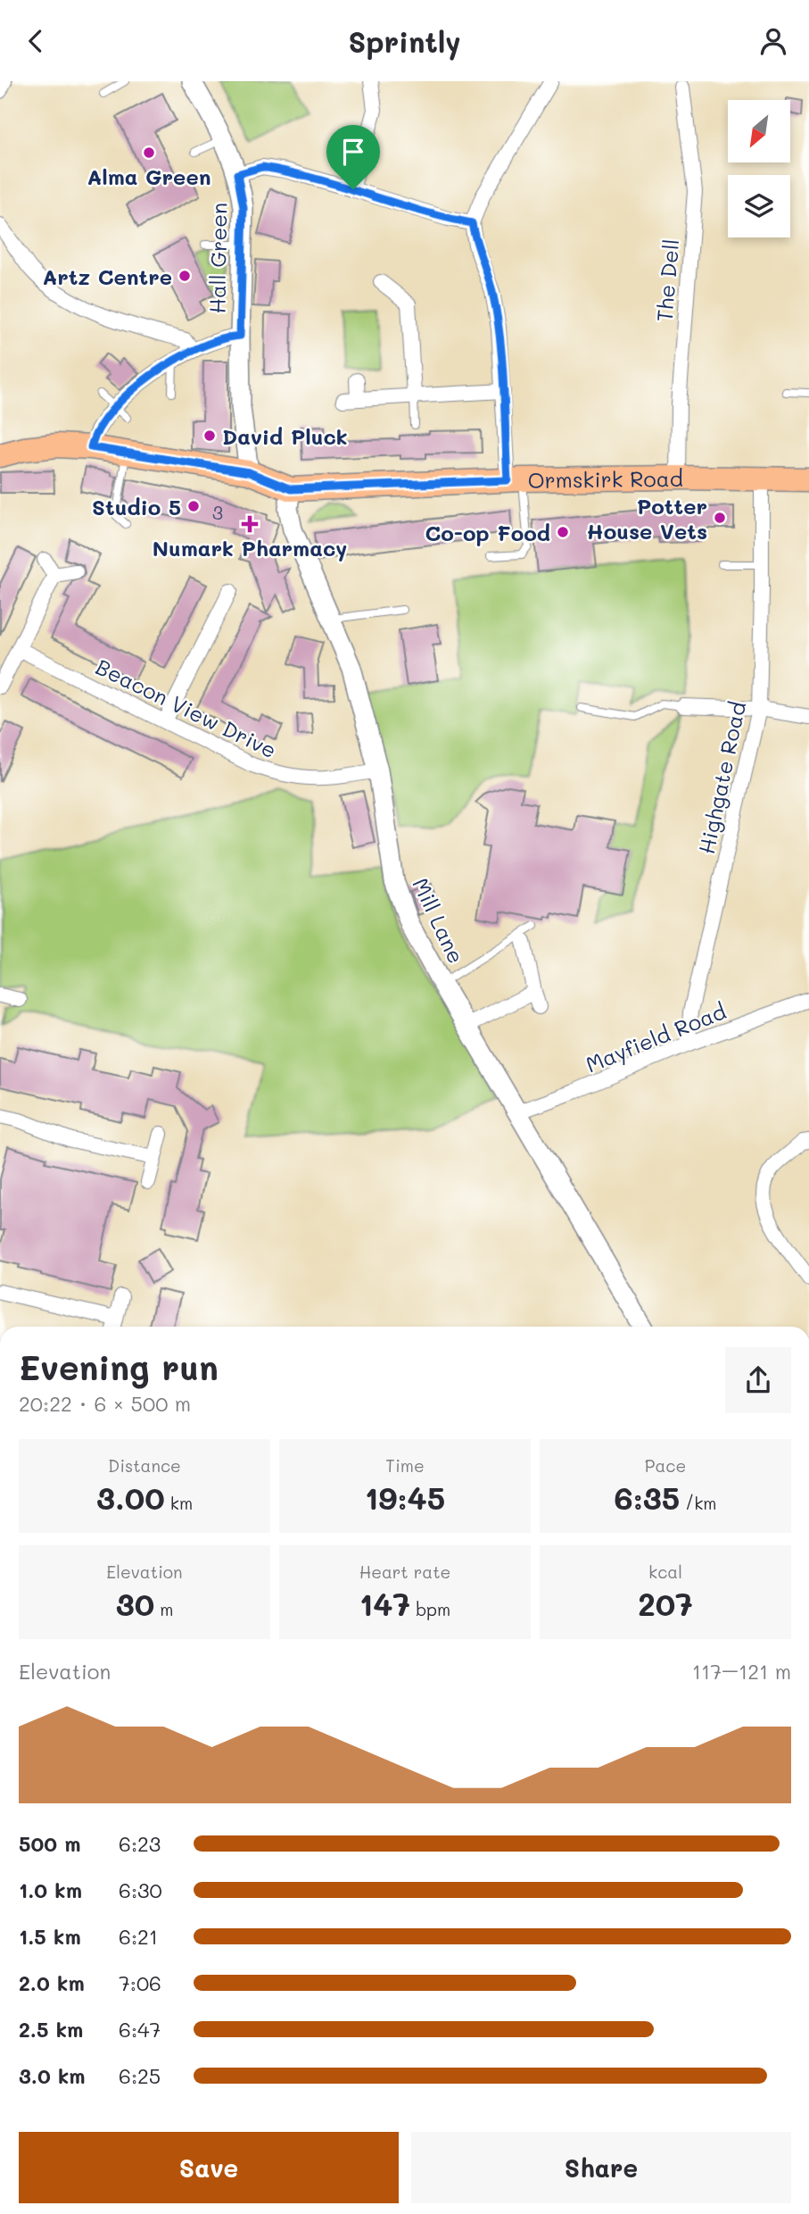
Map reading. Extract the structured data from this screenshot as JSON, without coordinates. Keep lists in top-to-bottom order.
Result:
{
  "streets": {
    "main road": ["Ormskirk Road"],
    "street": [
      "Hall Green",
      "The Dell",
      "Beacon View Drive",
      "Highgate Road",
      "Mill Lane",
      "Mayfield Road"
    ]
  },
  "crossings": [
    ["The Dell", "Ormskirk Road"],
    ["Ormskirk Road", "Highgate Road"],
    ["Ormskirk Road", "Mill Lane"],
    ["Beacon View Drive", "Mill Lane"],
    ["Highgate Road", "Mayfield Road"],
    ["Mill Lane", "Mayfield Road"]
  ],
  "places": {
    "other": [
      "Alma Green",
      "Artz Centre",
      "David Pluck",
      "Studio 5",
      "Potter House Vets",
      "Co-op Food"
    ],
    "health": ["Numark Pharmacy"]
  },
  "house_numbers": ["3"],
  "north": "bottom left",
  "page": {
    "header": "Sprintly",
    "heading": ["Evening run", "20:22 · 6 × 500 m"],
    "stats": [
      ["Distance", "3.00 km"],
      ["Time", "19:45"],
      ["Pace", "6:35 /km"],
      ["Elevation", "30 m"],
      ["Heart rate", "147 bpm"],
      ["kcal", "207"]
    ],
    "chart": ["Elevation", "117–121 m"],
    "list": [
      {
        "name": "500 m",
        "note": "6:23"
      },
      {
        "name": "1.0 km",
        "note": "6:30"
      },
      {
        "name": "1.5 km",
        "note": "6:21"
      },
      {
        "name": "2.0 km",
        "note": "7:06"
      },
      {
        "name": "2.5 km",
        "note": "6:47"
      },
      {
        "name": "3.0 km",
        "note": "6:25"
      }
    ],
    "buttons": ["Save", "Share"]
  }
}
